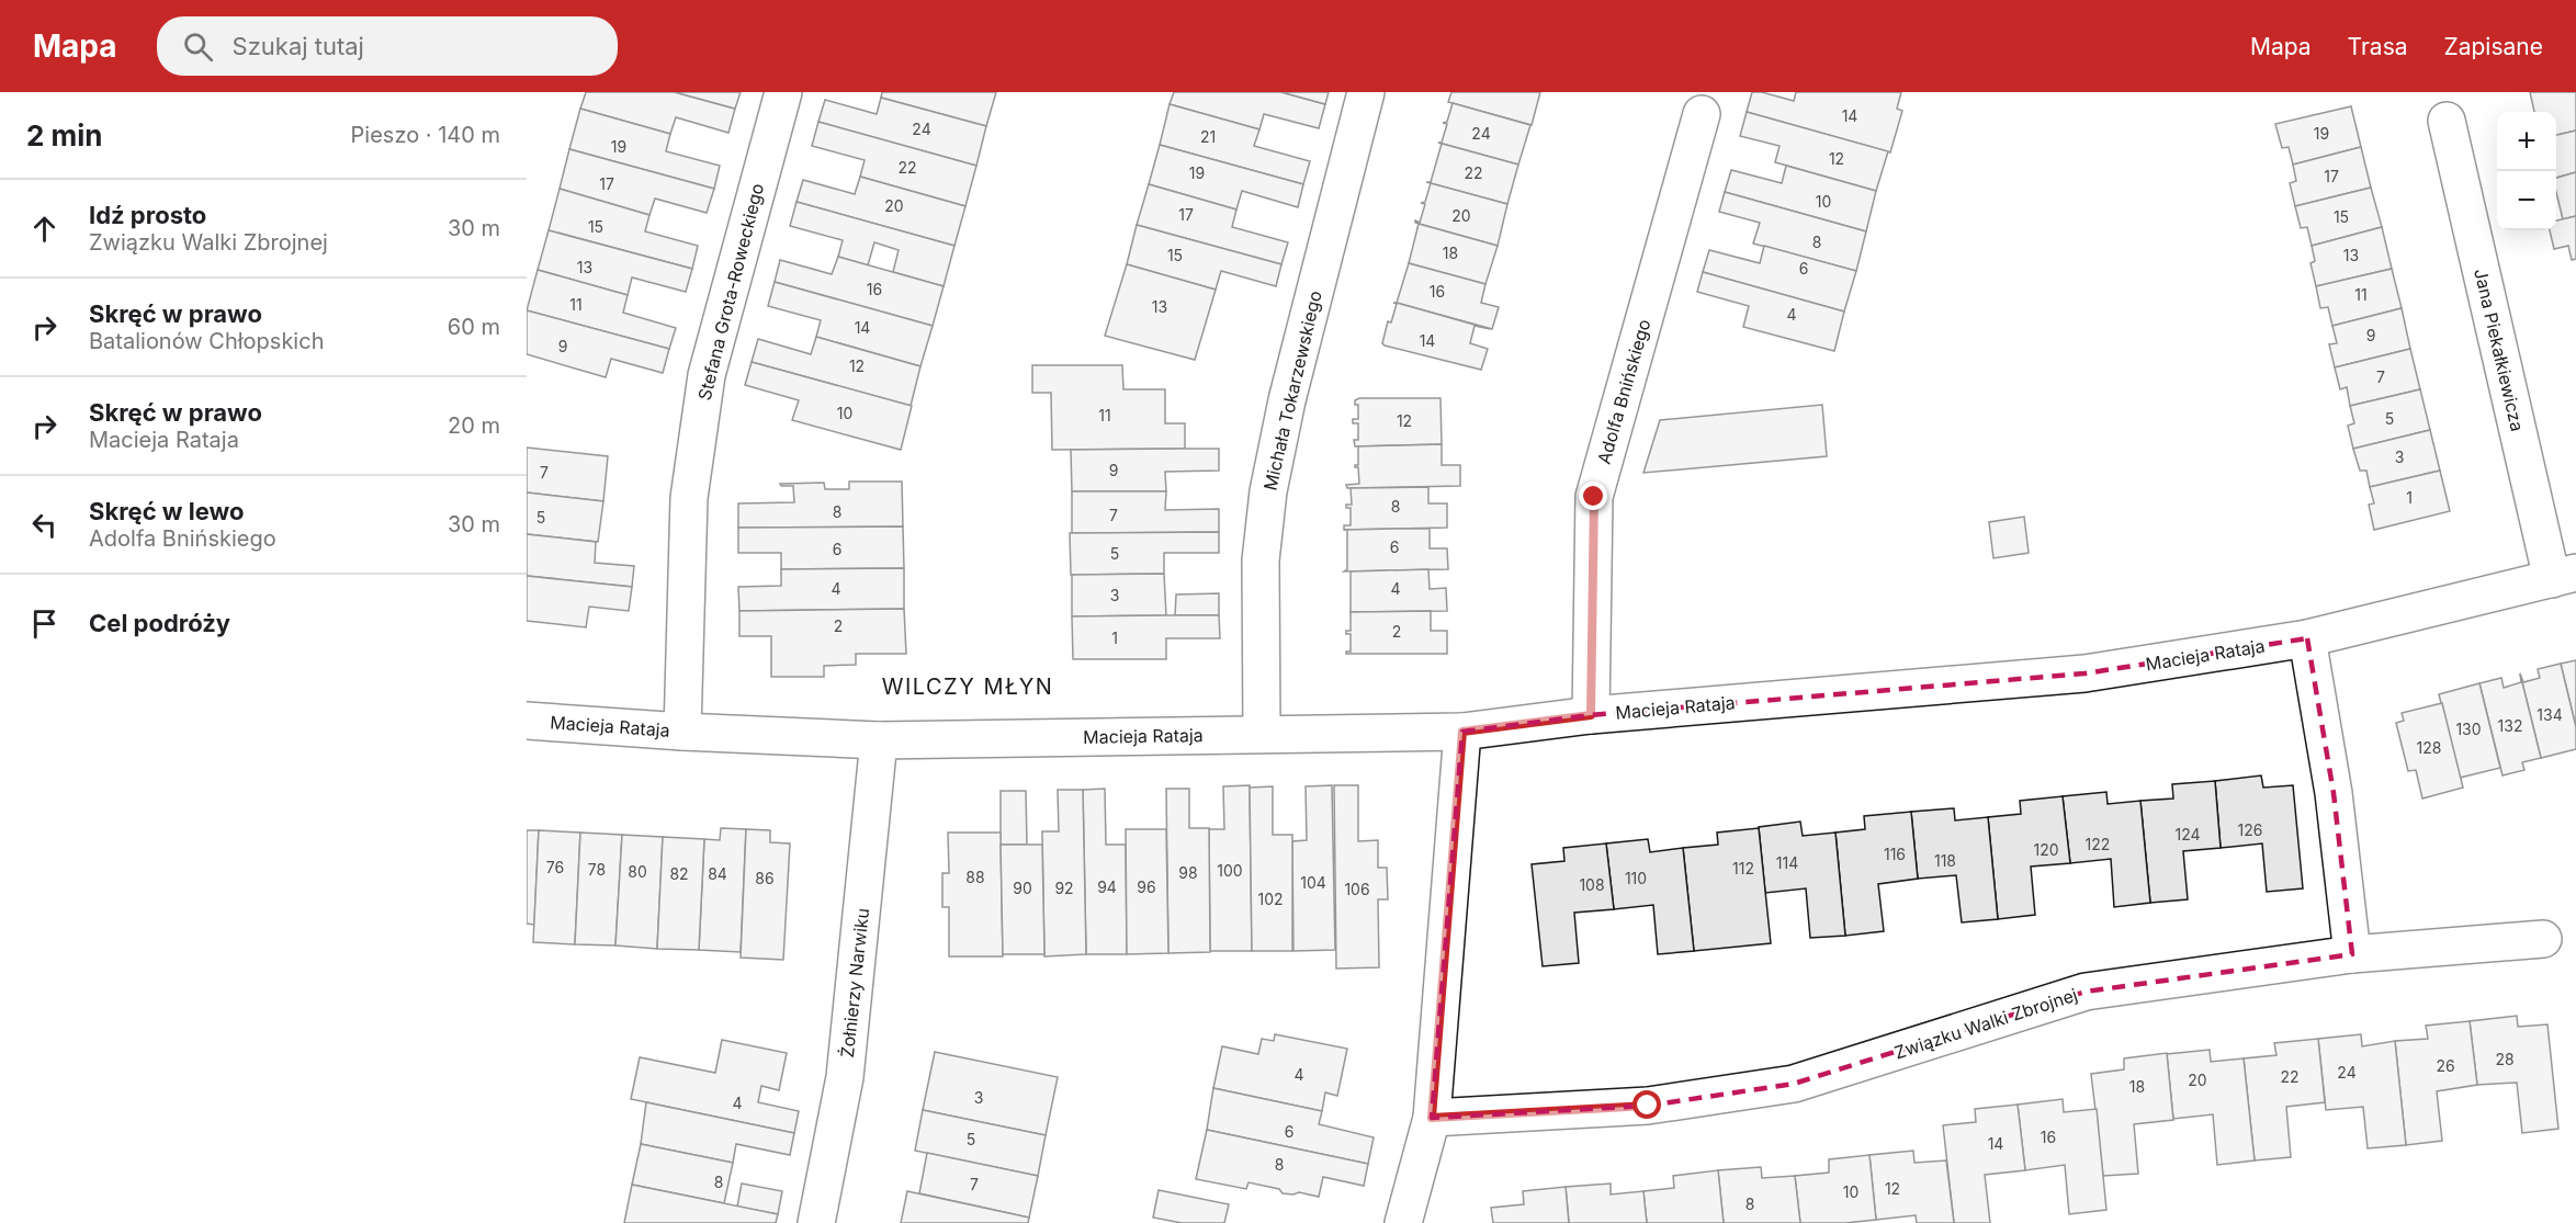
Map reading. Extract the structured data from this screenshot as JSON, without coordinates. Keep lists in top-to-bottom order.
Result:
{
  "streets": {
    "street": [
      "Stefana Grota-Roweckiego",
      "Jana Piekałkiewicza",
      "Michała Tokarzewskiego",
      "Adolfa Bnińskiego",
      "Macieja Rataja",
      "Żołnierzy Narwiku",
      "Związku Walki Zbrojnej"
    ]
  },
  "crossings": [
    ["Stefana Grota-Roweckiego", "Macieja Rataja"],
    ["Jana Piekałkiewicza", "Macieja Rataja"],
    ["Michała Tokarzewskiego", "Macieja Rataja"],
    ["Adolfa Bnińskiego", "Macieja Rataja"],
    ["Macieja Rataja", "Żołnierzy Narwiku"]
  ],
  "districts": ["WILCZY MŁYN"],
  "house_numbers": [
    "14",
    "24",
    "24",
    "19",
    "21",
    "19",
    "12",
    "22",
    "19",
    "22",
    "17",
    "17",
    "10",
    "20",
    "17",
    "20",
    "15",
    "15",
    "8",
    "18",
    "15",
    "13",
    "13",
    "6",
    "16",
    "16",
    "11",
    "11",
    "13",
    "4",
    "14",
    "9",
    "14",
    "9",
    "12",
    "7",
    "10",
    "11",
    "5",
    "12",
    "3",
    "9",
    "7",
    "1",
    "8",
    "8",
    "7",
    "5",
    "6",
    "6",
    "5",
    "4",
    "4",
    "3",
    "2",
    "2",
    "1",
    "134",
    "132",
    "130",
    "128",
    "126",
    "124",
    "122",
    "120",
    "116",
    "118",
    "114",
    "76",
    "112",
    "78",
    "100",
    "80",
    "98",
    "82",
    "84",
    "88",
    "86",
    "110",
    "104",
    "108",
    "94",
    "96",
    "90",
    "92",
    "106",
    "102",
    "28",
    "26",
    "24",
    "4",
    "22",
    "20",
    "18",
    "3",
    "4",
    "6",
    "16",
    "5",
    "14",
    "8",
    "8",
    "7",
    "12",
    "10",
    "8"
  ],
  "page": {
    "header": "Mapa",
    "search": "Szukaj tutaj",
    "nav": ["Mapa", "Trasa", "Zapisane"],
    "heading": ["2 min", "Pieszo · 140 m"],
    "map_buttons": ["+", "−"],
    "list": [
      ["Idź prosto", "Związku Walki Zbrojnej", "30 m"],
      ["Skręć w prawo", "Batalionów Chłopskich", "60 m"],
      ["Skręć w prawo", "Macieja Rataja", "20 m"],
      ["Skręć w lewo", "Adolfa Bnińskiego", "30 m"],
      "Cel podróży"
    ]
  }
}
